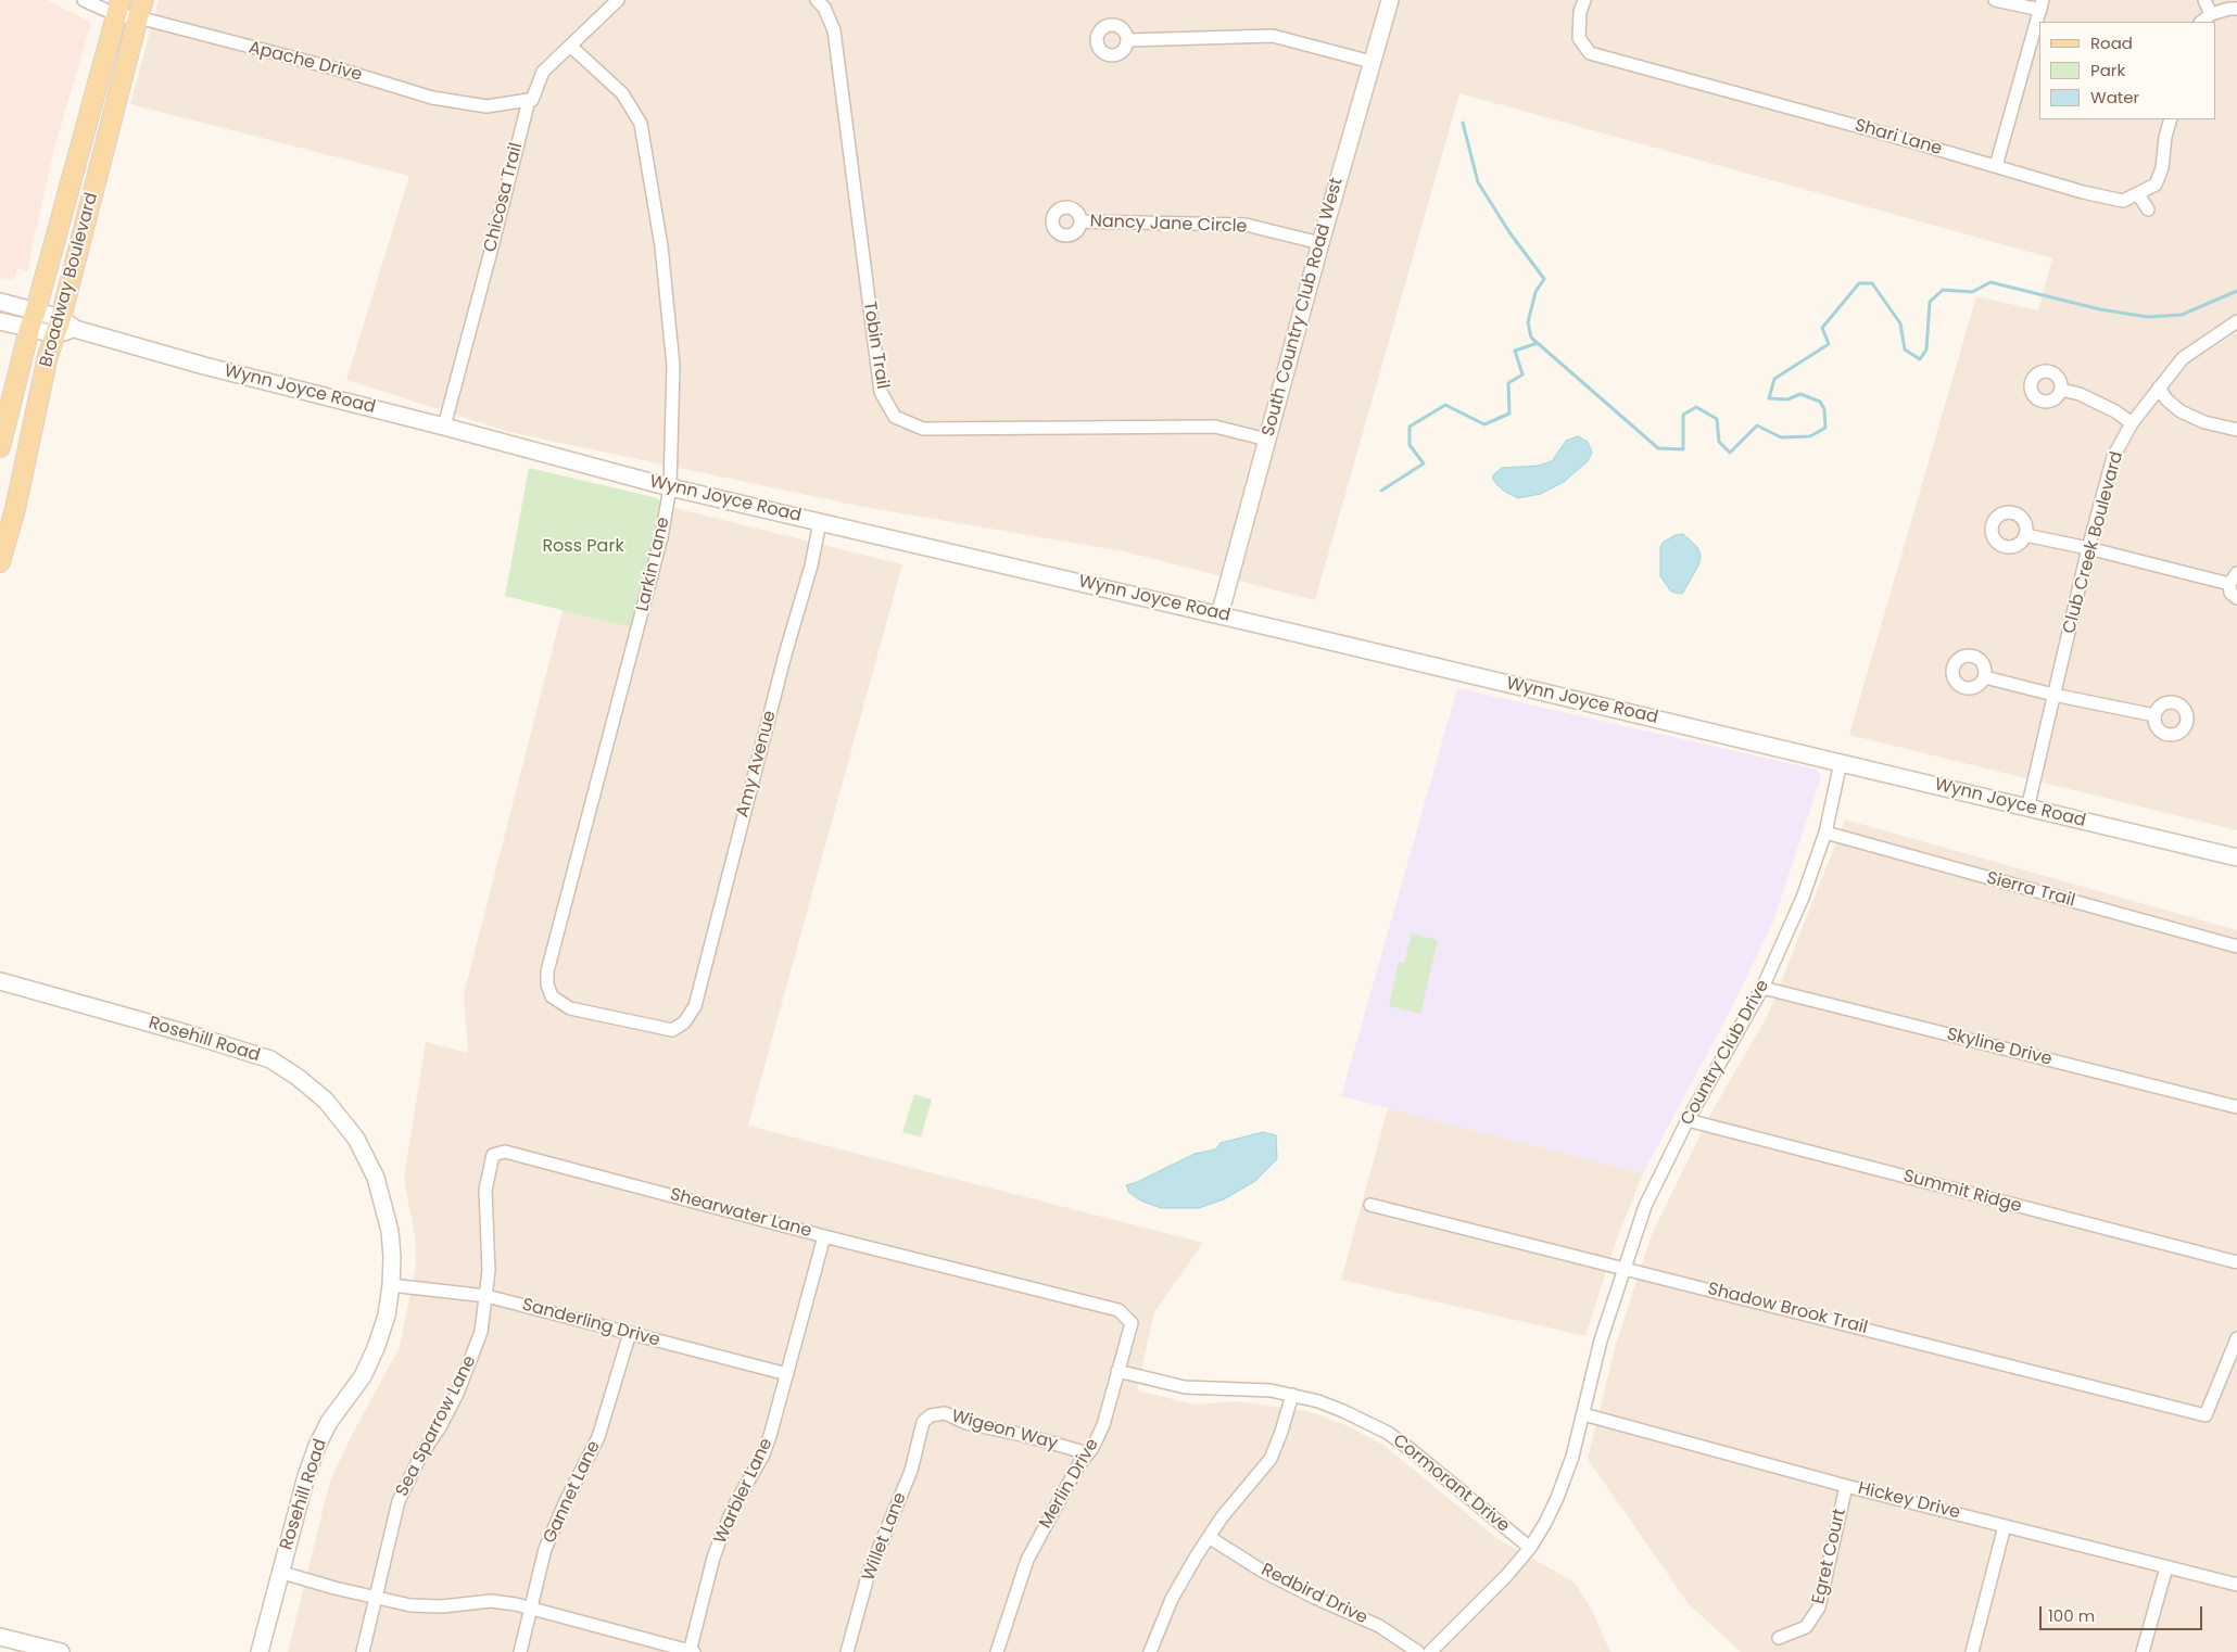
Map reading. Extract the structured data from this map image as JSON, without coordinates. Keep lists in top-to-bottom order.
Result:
{
  "streets": {
    "main road": ["Broadway Boulevard"],
    "street": [
      "Apache Drive",
      "Shari Lane",
      "Chicosa Trail",
      "Nancy Jane Circle",
      "South Country Club Road West",
      "Tobin Trail",
      "Wynn Joyce Road",
      "Club Creek Boulevard",
      "Larkin Lane",
      "Amy Avenue",
      "Sierra Trail",
      "Rosehill Road",
      "Skyline Drive",
      "Country Club Drive",
      "Summit Ridge",
      "Shearwater Lane",
      "Shadow Brook Trail",
      "Sanderling Drive",
      "Sea Sparrow Lane",
      "Wigeon Way",
      "Merlin Drive",
      "Cormorant Drive",
      "Warbler Lane",
      "Gannet Lane",
      "Hickey Drive",
      "Willet Lane",
      "Egret Court",
      "Redbird Drive"
    ]
  },
  "crossings": [
    ["Apache Drive", "Chicosa Trail"],
    ["Apache Drive", "Broadway Boulevard"],
    ["Chicosa Trail", "Wynn Joyce Road"],
    ["Chicosa Trail", "Larkin Lane"],
    ["Nancy Jane Circle", "South Country Club Road West"],
    ["Broadway Boulevard", "Wynn Joyce Road"],
    ["South Country Club Road West", "Tobin Trail"],
    ["South Country Club Road West", "Wynn Joyce Road"],
    ["Wynn Joyce Road", "Club Creek Boulevard"],
    ["Wynn Joyce Road", "Larkin Lane"],
    ["Wynn Joyce Road", "Amy Avenue"],
    ["Wynn Joyce Road", "Country Club Drive"],
    ["Larkin Lane", "Amy Avenue"],
    ["Sierra Trail", "Country Club Drive"],
    ["Rosehill Road", "Sanderling Drive"],
    ["Skyline Drive", "Country Club Drive"],
    ["Country Club Drive", "Summit Ridge"],
    ["Country Club Drive", "Shadow Brook Trail"],
    ["Country Club Drive", "Cormorant Drive"],
    ["Country Club Drive", "Hickey Drive"],
    ["Shearwater Lane", "Sanderling Drive"],
    ["Shearwater Lane", "Sea Sparrow Lane"],
    ["Shearwater Lane", "Merlin Drive"],
    ["Shearwater Lane", "Warbler Lane"],
    ["Sanderling Drive", "Sea Sparrow Lane"],
    ["Sanderling Drive", "Warbler Lane"],
    ["Sanderling Drive", "Gannet Lane"],
    ["Wigeon Way", "Merlin Drive"],
    ["Wigeon Way", "Willet Lane"],
    ["Merlin Drive", "Cormorant Drive"],
    ["Hickey Drive", "Egret Court"]
  ],
  "parks": ["Ross Park"],
  "legend": ["Road", "Park", "Water"],
  "scale_bar": "100 m"
}
